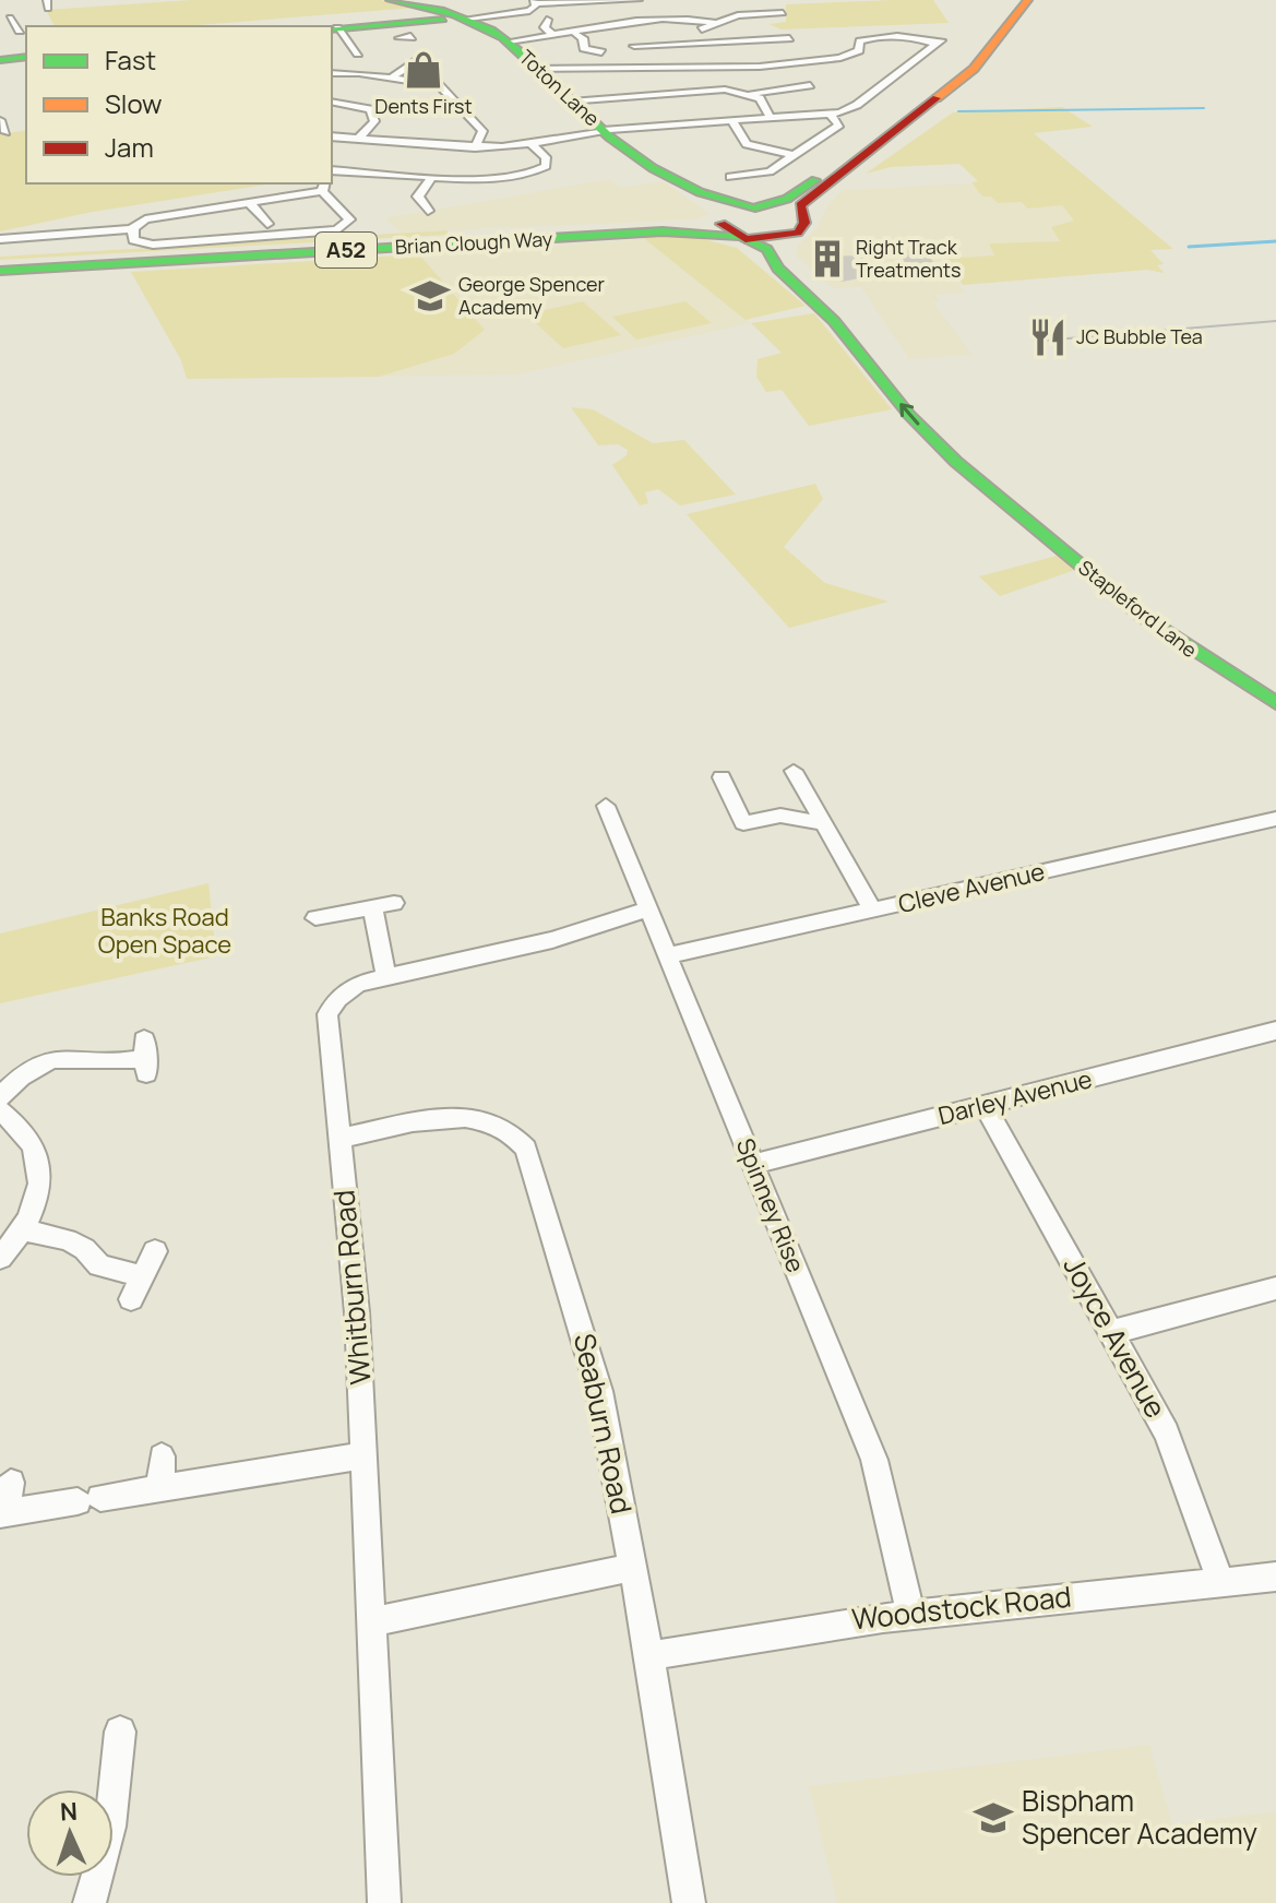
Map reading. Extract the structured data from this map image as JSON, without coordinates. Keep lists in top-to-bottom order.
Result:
{
  "streets": {
    "main road": [
      "Toton Lane",
      "Brian Clough Way",
      "A52",
      "Stapleford Lane"
    ],
    "street": [
      "Cleve Avenue",
      "Darley Avenue",
      "Spinney Rise",
      "Whitburn Road",
      "Joyce Avenue",
      "Seaburn Road",
      "Woodstock Road"
    ]
  },
  "crossings": [
    ["Toton Lane", "Brian Clough Way"],
    ["Toton Lane", "Stapleford Lane"],
    ["Cleve Avenue", "Spinney Rise"],
    ["Darley Avenue", "Spinney Rise"],
    ["Darley Avenue", "Joyce Avenue"],
    ["Spinney Rise", "Whitburn Road"],
    ["Spinney Rise", "Woodstock Road"],
    ["Whitburn Road", "Seaburn Road"],
    ["Joyce Avenue", "Woodstock Road"],
    ["Seaburn Road", "Woodstock Road"]
  ],
  "parks": ["Banks Road Open Space"],
  "places": {
    "shop": ["Dents First"],
    "building": ["Right Track Treatments"],
    "school or university": ["George Spencer Academy", "Bispham Spencer Academy"],
    "restaurant": ["JC Bubble Tea"]
  },
  "legend": ["Fast", "Slow", "Jam"],
  "north": "top"
}
